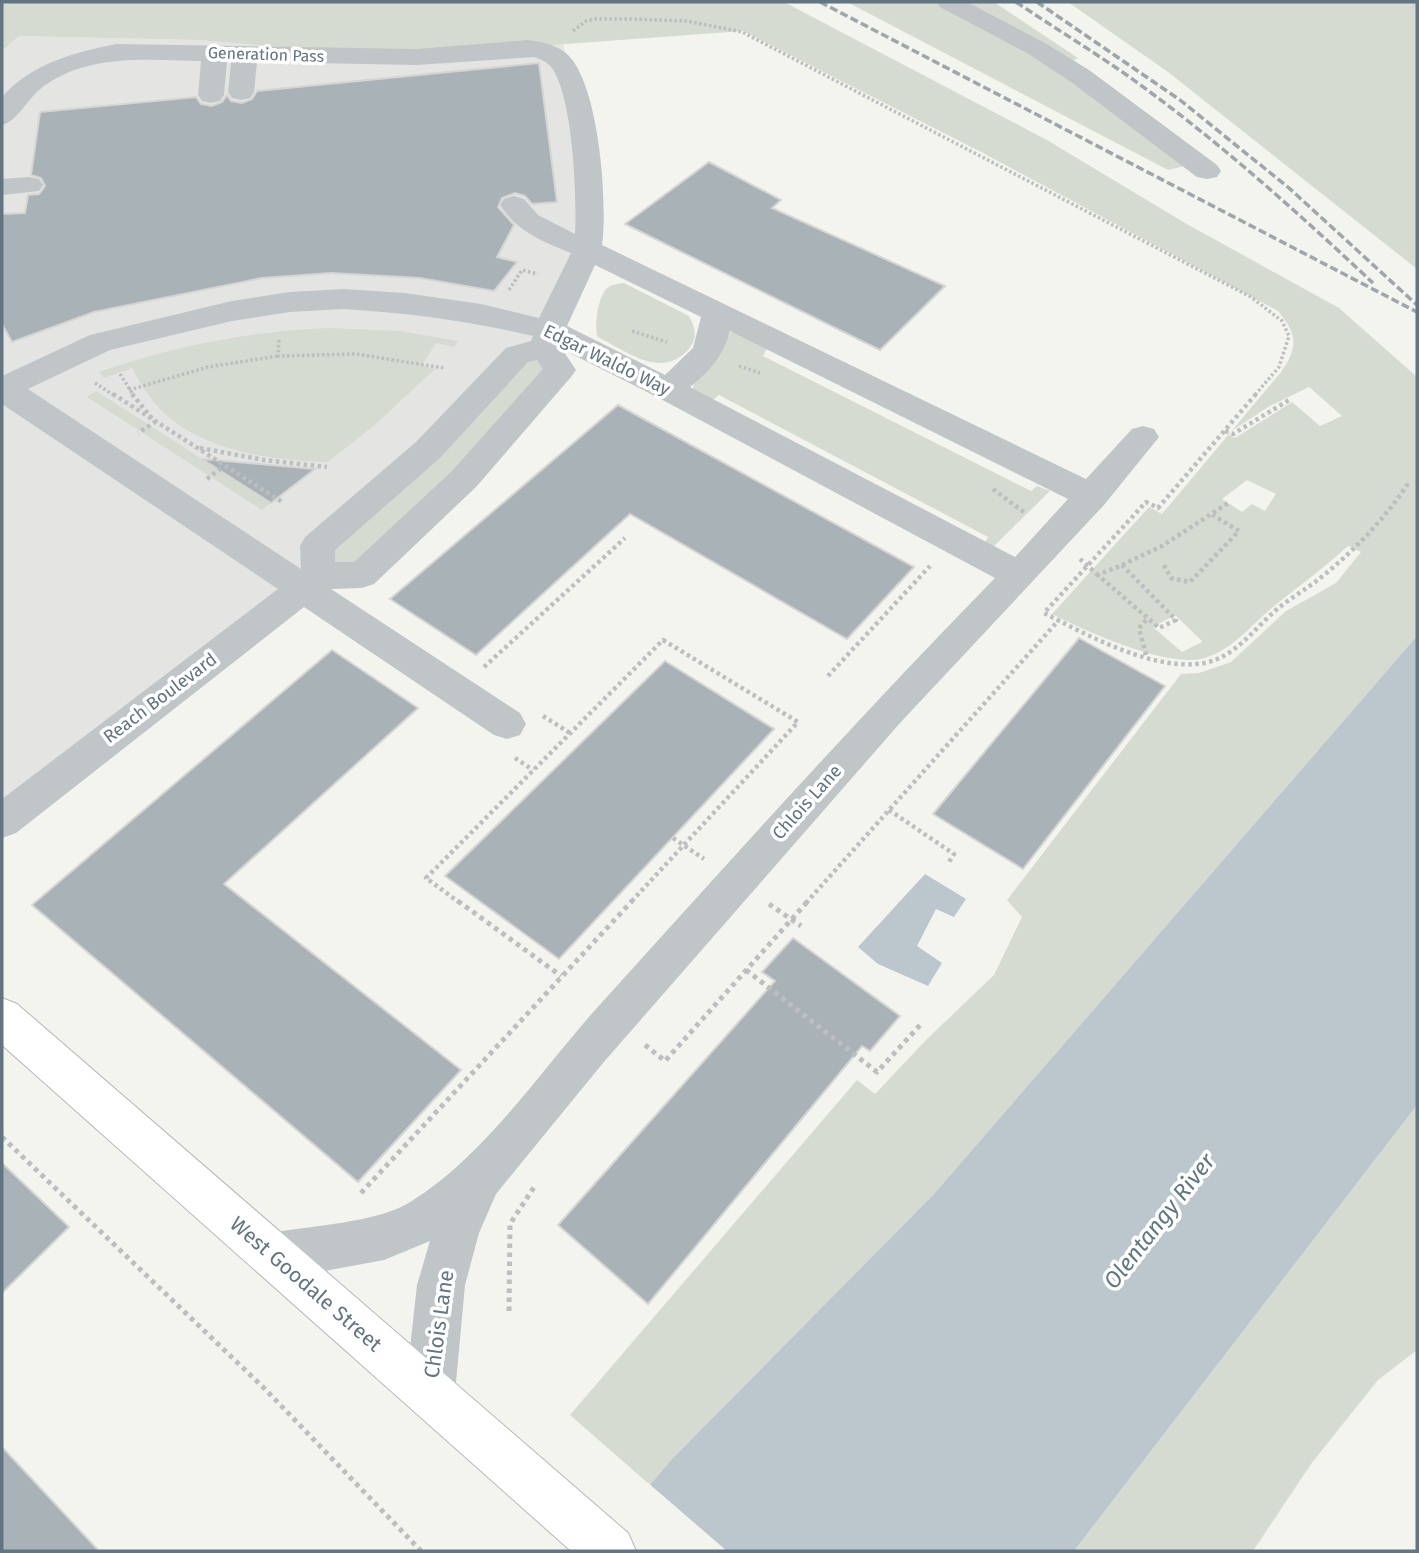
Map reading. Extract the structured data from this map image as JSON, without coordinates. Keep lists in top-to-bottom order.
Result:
{
  "streets": {
    "main road": ["West Goodale Street"],
    "lane": [
      "Generation Pass",
      "Edgar Waldo Way",
      "Reach Boulevard",
      "Chlois Lane"
    ]
  },
  "crossings": [
    ["Edgar Waldo Way", "Chlois Lane"],
    ["Chlois Lane", "West Goodale Street"]
  ],
  "water": ["Olentangy River"]
}
